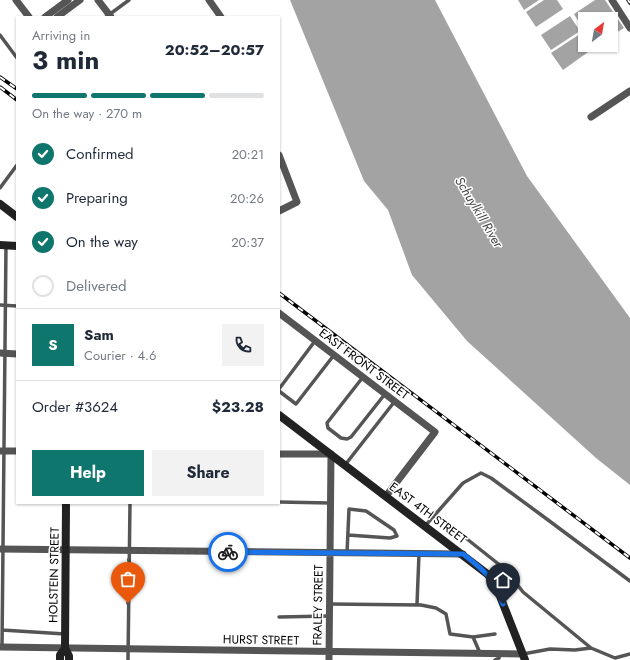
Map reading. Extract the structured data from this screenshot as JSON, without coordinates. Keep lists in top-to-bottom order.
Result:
{
  "streets": {
    "main road": ["EAST 4TH STREET", "HOLSTEIN STREET"],
    "street": ["EAST FRONT STREET", "FRALEY STREET", "HURST STREET"]
  },
  "crossings": [
    ["EAST FRONT STREET", "EAST 4TH STREET"],
    ["EAST 4TH STREET", "FRALEY STREET"],
    ["EAST 4TH STREET", "HURST STREET"],
    ["HOLSTEIN STREET", "HURST STREET"],
    ["FRALEY STREET", "HURST STREET"]
  ],
  "water": ["Schuylkill River"],
  "north": "top right",
  "page": {
    "heading": ["3 min", "Arriving in", "20:52–20:57"],
    "panel": [
      "Sam",
      "Courier · 4.6",
      "Order #3624",
      "$23.28"
    ],
    "bar": "On the way · 270 m",
    "list": [
      ["Confirmed", "20:21"],
      ["Preparing", "20:26"],
      ["On the way", "20:37"],
      "Delivered"
    ],
    "round": "S",
    "buttons": ["Help", "Share"]
  }
}
